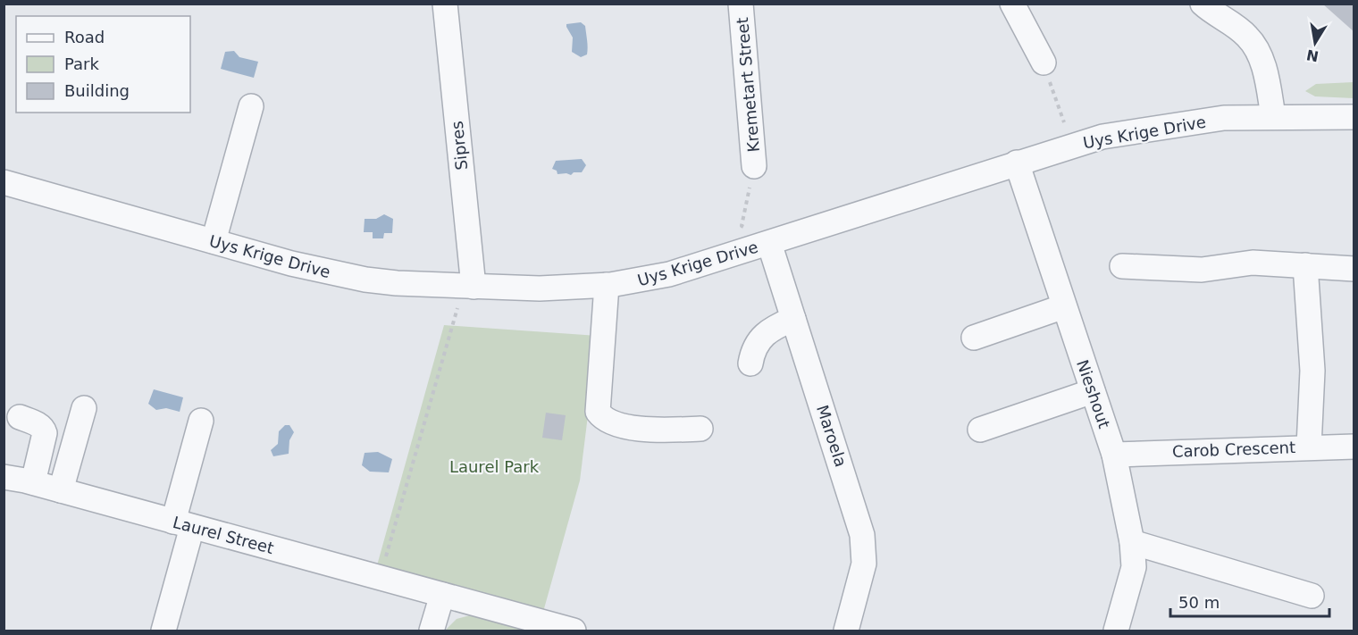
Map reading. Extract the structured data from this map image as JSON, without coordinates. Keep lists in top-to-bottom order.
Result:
{
  "streets": {
    "street": [
      "Kremetart Street",
      "Uys Krige Drive",
      "Sipres",
      "Nieshout",
      "Maroela",
      "Carob Crescent",
      "Laurel Street"
    ]
  },
  "crossings": [
    ["Uys Krige Drive", "Sipres"],
    ["Uys Krige Drive", "Nieshout"],
    ["Uys Krige Drive", "Maroela"],
    ["Nieshout", "Carob Crescent"]
  ],
  "parks": ["Laurel Park"],
  "legend": ["Road", "Park", "Building"],
  "scale_bar": "50 m",
  "north": "bottom"
}
